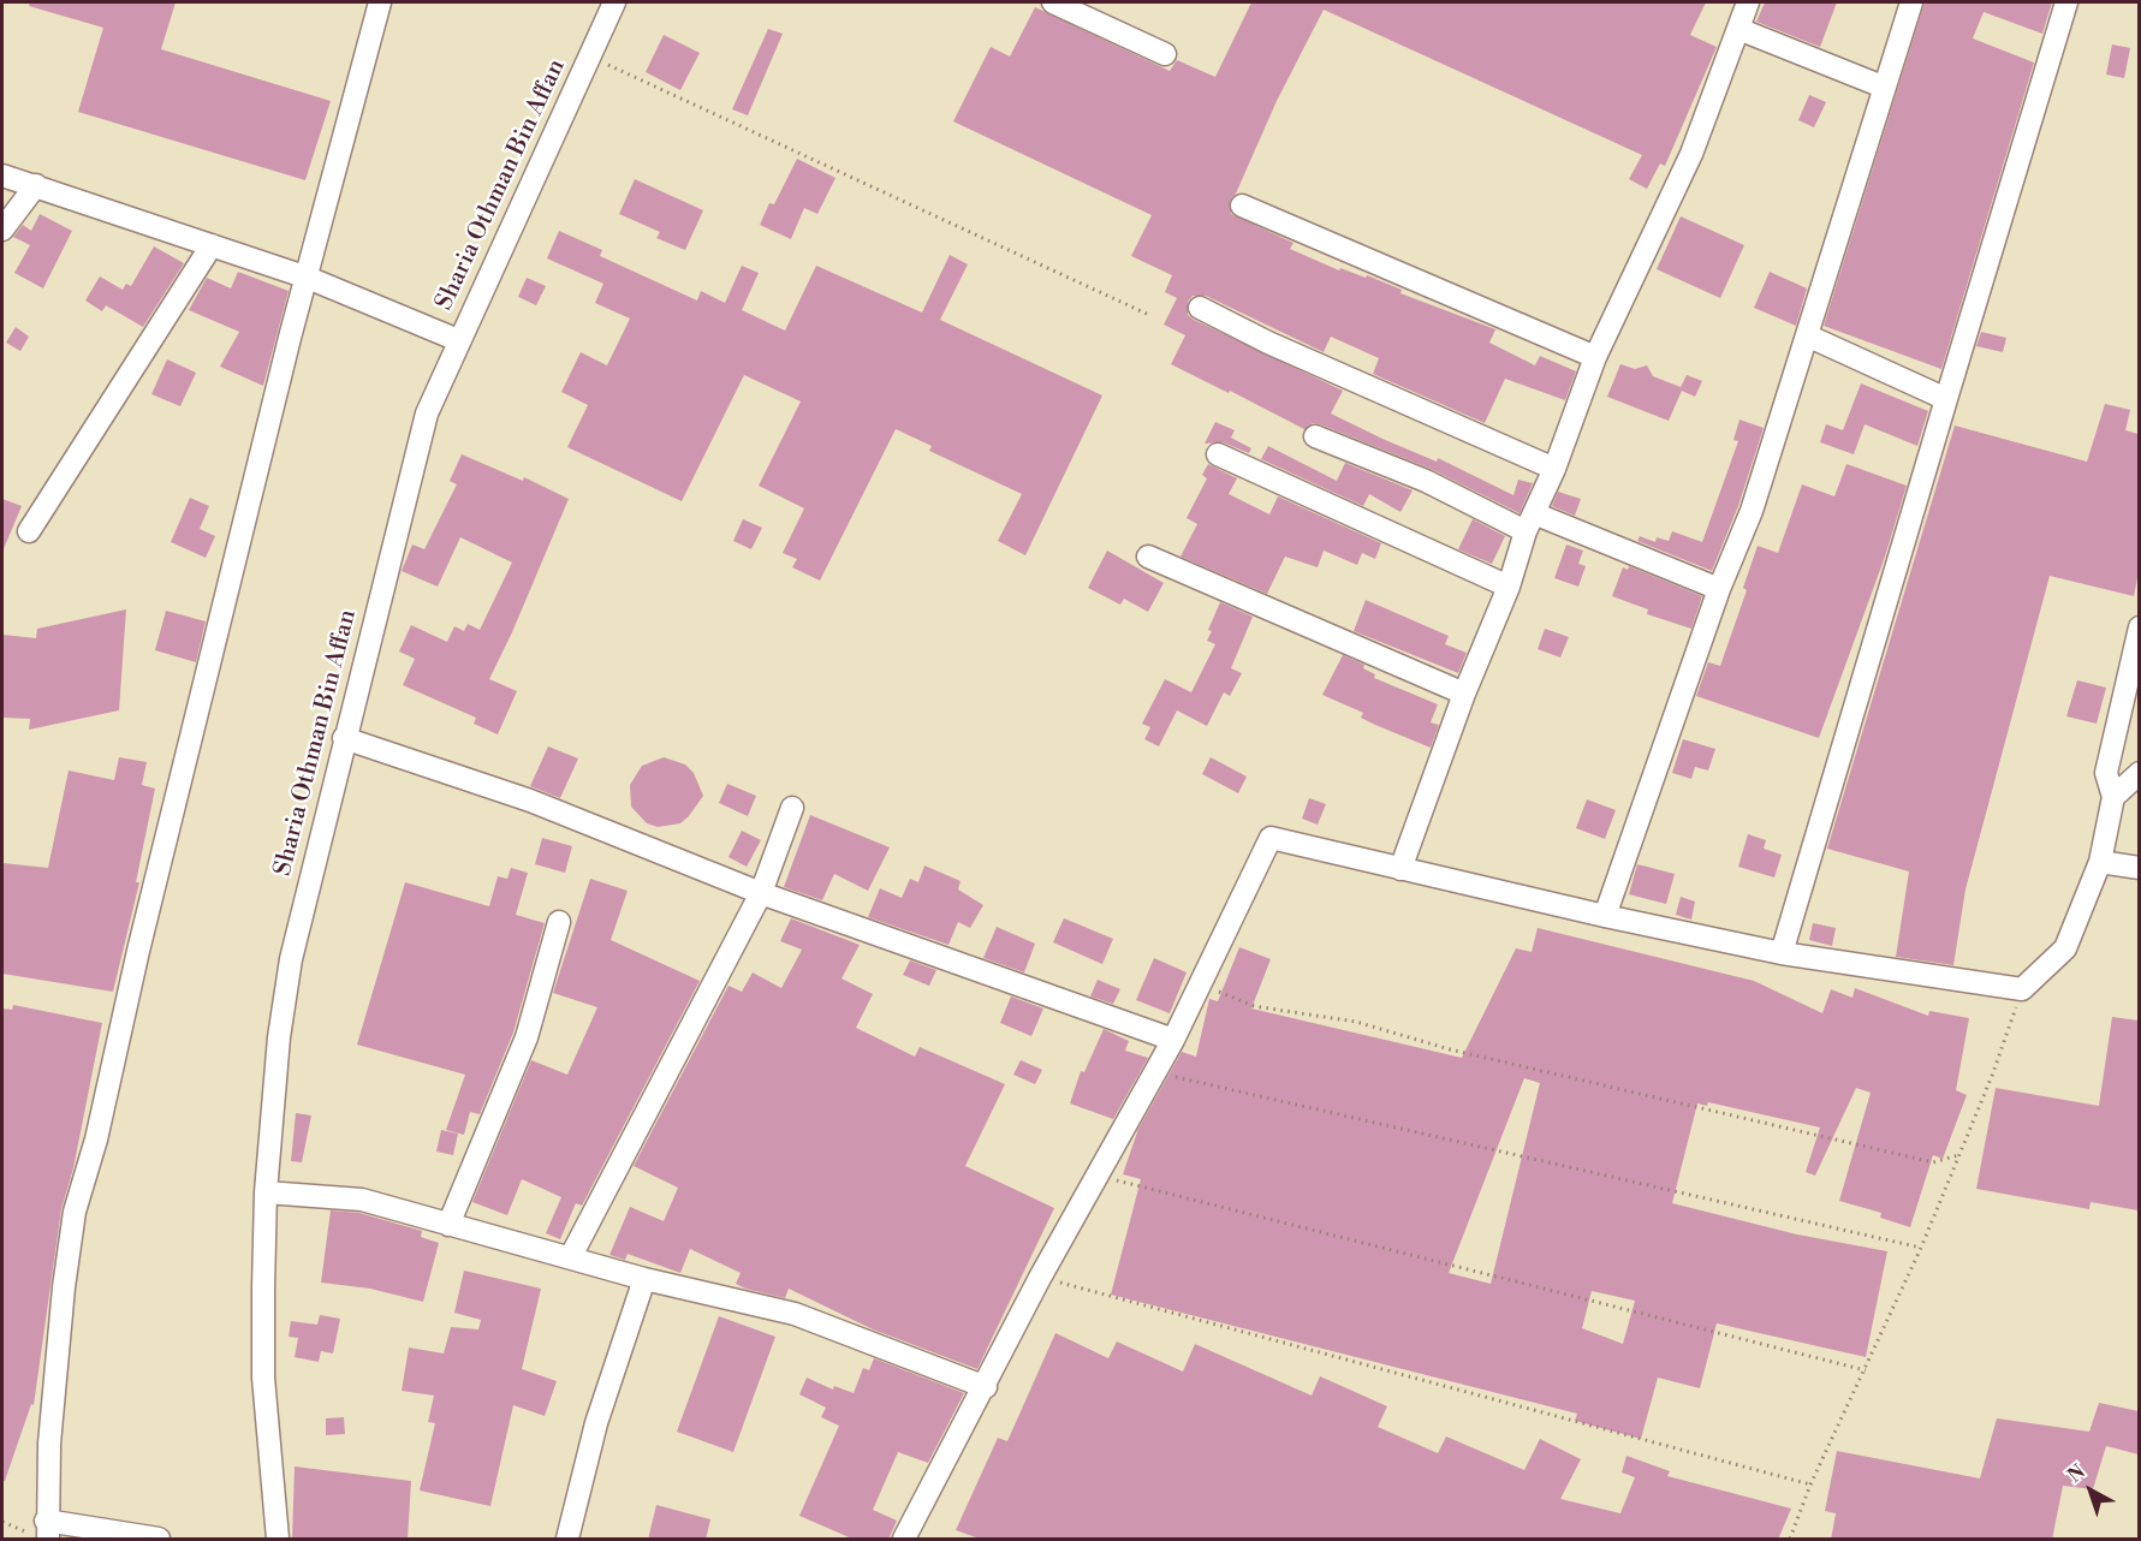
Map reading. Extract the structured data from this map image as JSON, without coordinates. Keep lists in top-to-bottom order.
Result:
{
  "streets": {
    "street": ["Sharia Othman Bin Affan"]
  },
  "north": "top left"
}
